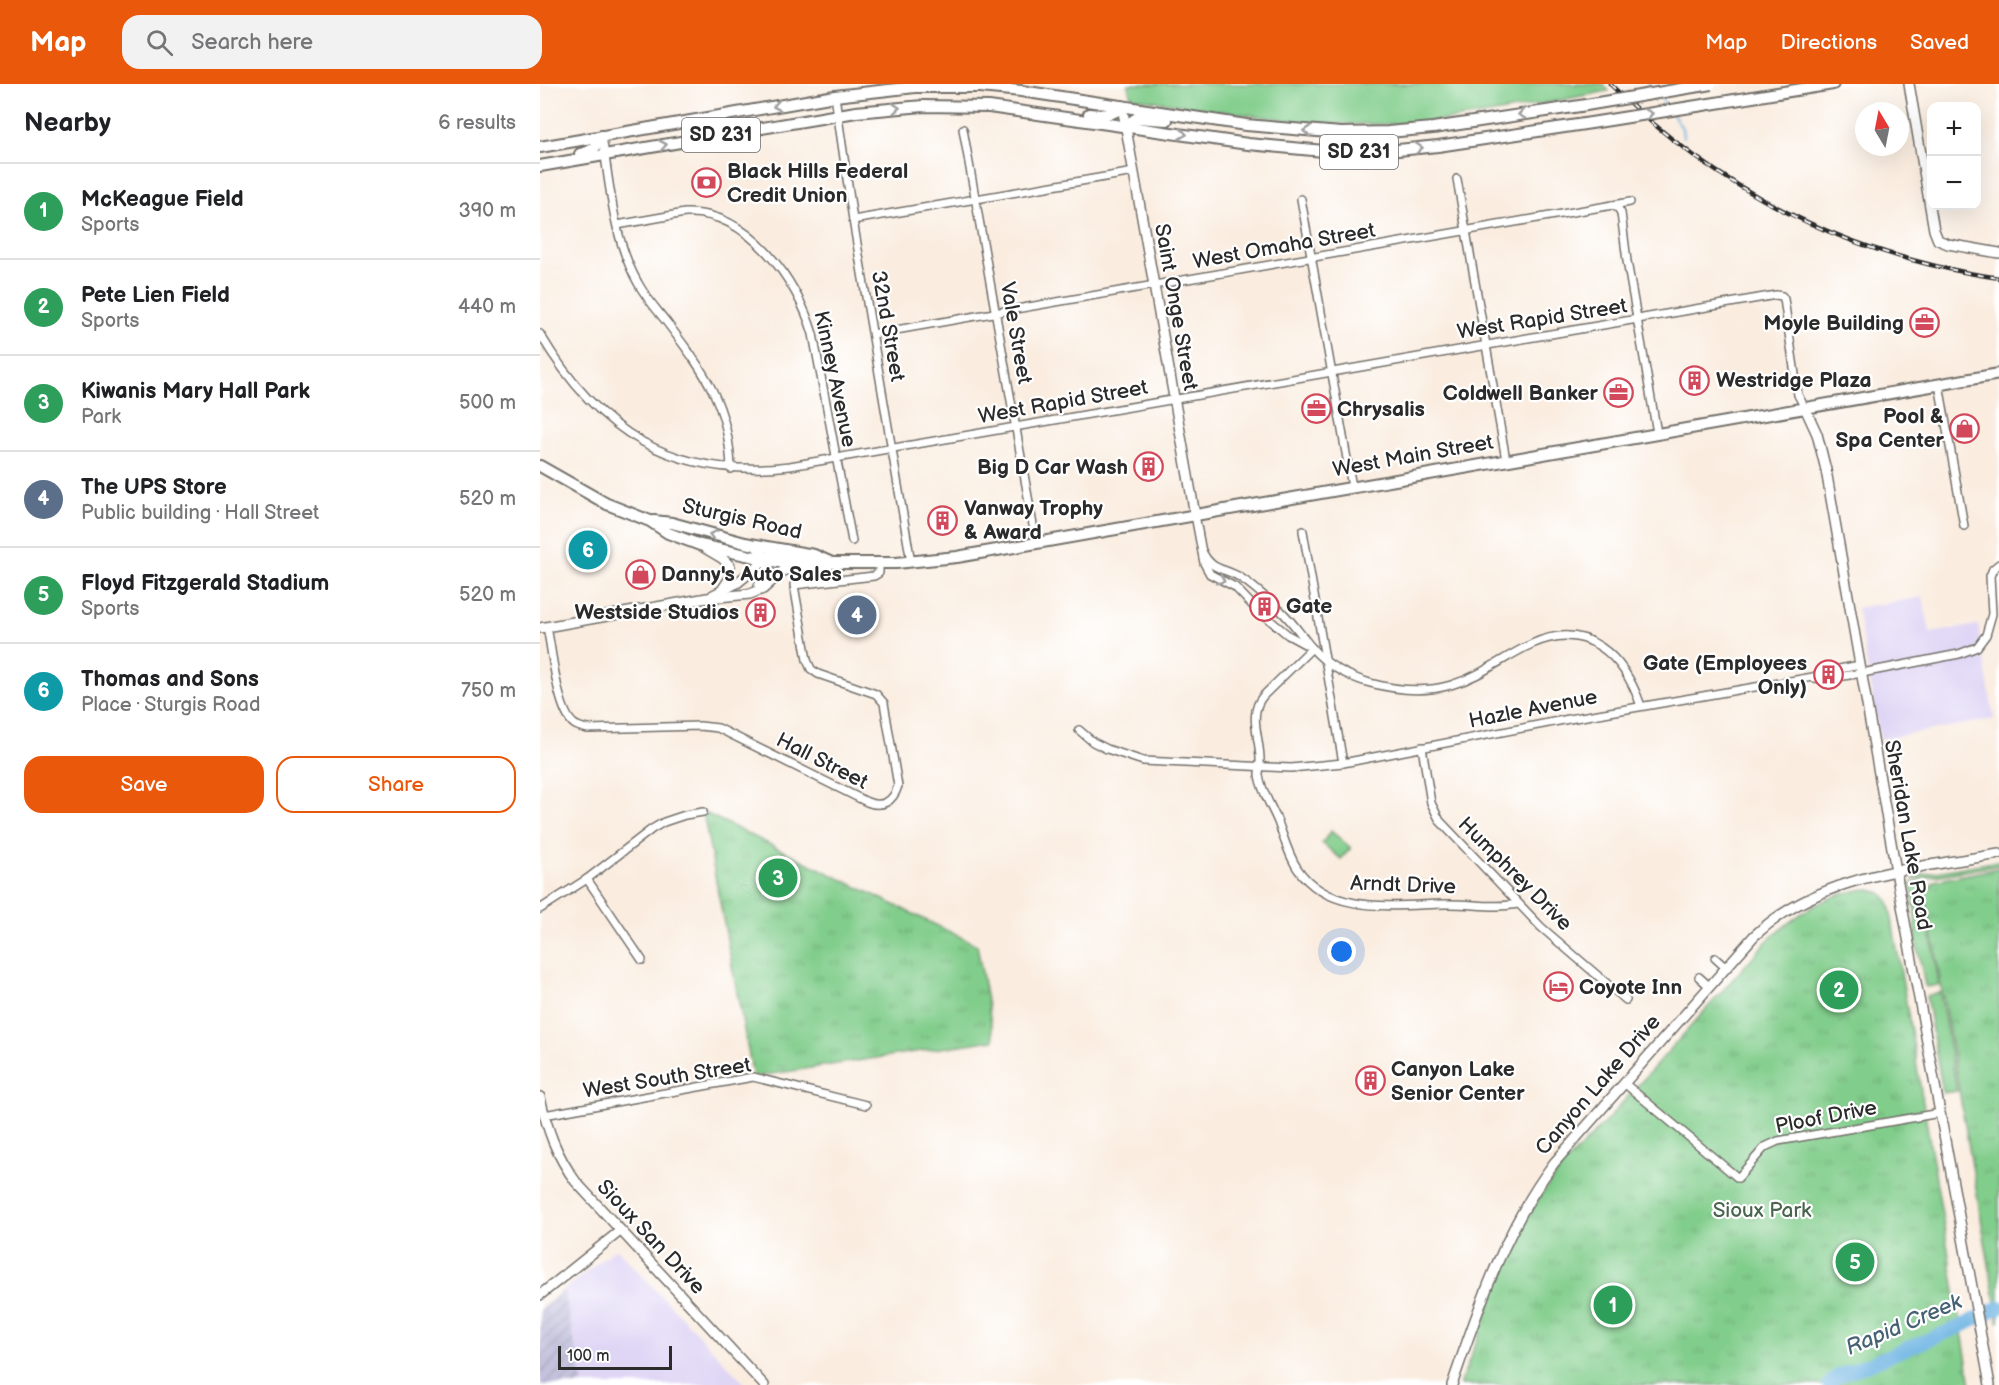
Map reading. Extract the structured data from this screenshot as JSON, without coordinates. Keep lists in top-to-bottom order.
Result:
{
  "streets": {
    "main road": ["SD 231", "West Main Street", "Sturgis Road"],
    "street": [
      "West Omaha Street",
      "Saint Onge Street",
      "West Rapid Street",
      "32nd Street",
      "Vale Street",
      "Kinney Avenue",
      "Hazle Avenue",
      "Hall Street",
      "Sheridan Lake Road",
      "Humphrey Drive",
      "Arndt Drive",
      "West South Street",
      "Canyon Lake Drive",
      "Ploof Drive",
      "Sioux San Drive"
    ]
  },
  "crossings": [
    ["SD 231", "Saint Onge Street"],
    ["SD 231", "32nd Street"],
    ["West Omaha Street", "Saint Onge Street"],
    ["West Omaha Street", "32nd Street"],
    ["West Omaha Street", "Vale Street"],
    ["Saint Onge Street", "West Rapid Street"],
    ["Saint Onge Street", "West Main Street"],
    ["West Rapid Street", "32nd Street"],
    ["West Rapid Street", "Vale Street"],
    ["West Rapid Street", "Kinney Avenue"],
    ["West Rapid Street", "Sheridan Lake Road"],
    ["32nd Street", "West Main Street"],
    ["Vale Street", "West Main Street"],
    ["West Main Street", "Sturgis Road"],
    ["West Main Street", "Hall Street"],
    ["West Main Street", "Sheridan Lake Road"],
    ["Hazle Avenue", "Sheridan Lake Road"],
    ["Hazle Avenue", "Humphrey Drive"],
    ["Hazle Avenue", "Arndt Drive"],
    ["Sheridan Lake Road", "Canyon Lake Drive"],
    ["Sheridan Lake Road", "Ploof Drive"],
    ["Humphrey Drive", "Arndt Drive"],
    ["West South Street", "Sioux San Drive"],
    ["Canyon Lake Drive", "Ploof Drive"]
  ],
  "water": ["Rapid Creek"],
  "parks": ["Sioux Park"],
  "places": {
    "bank": ["Black Hills Federal Credit Union"],
    "office": ["Moyle Building", "Coldwell Banker", "Chrysalis"],
    "building": [
      "Westridge Plaza",
      "Big D Car Wash",
      "Vanway Trophy & Award",
      "Gate",
      "Westside Studios",
      "Gate (Employees Only)",
      "Canyon Lake Senior Center"
    ],
    "shop": ["Pool & Spa Center", "Danny's Auto Sales"],
    "hotel": ["Coyote Inn"]
  },
  "scale_bar": "100 m",
  "north": "top",
  "page": {
    "header": "Map",
    "search": "Search here",
    "nav": ["Map", "Directions", "Saved"],
    "heading": ["Nearby", "6 results"],
    "map_buttons": ["+", "−"],
    "list": [
      {
        "mark": "1",
        "name": "McKeague Field",
        "note": "Sports",
        "value": "390 m"
      },
      {
        "mark": "2",
        "name": "Pete Lien Field",
        "note": "Sports",
        "value": "440 m"
      },
      {
        "mark": "3",
        "name": "Kiwanis Mary Hall Park",
        "note": "Park",
        "value": "500 m"
      },
      {
        "mark": "4",
        "name": "The UPS Store",
        "note": "Public building · Hall Street",
        "value": "520 m"
      },
      {
        "mark": "5",
        "name": "Floyd Fitzgerald Stadium",
        "note": "Sports",
        "value": "520 m"
      },
      {
        "mark": "6",
        "name": "Thomas and Sons",
        "note": "Place · Sturgis Road",
        "value": "750 m"
      }
    ],
    "pins": [
      "6",
      "4",
      "3",
      "2",
      "5",
      "1"
    ],
    "buttons": ["Save", "Share"],
    "scale": "100 m"
  }
}
